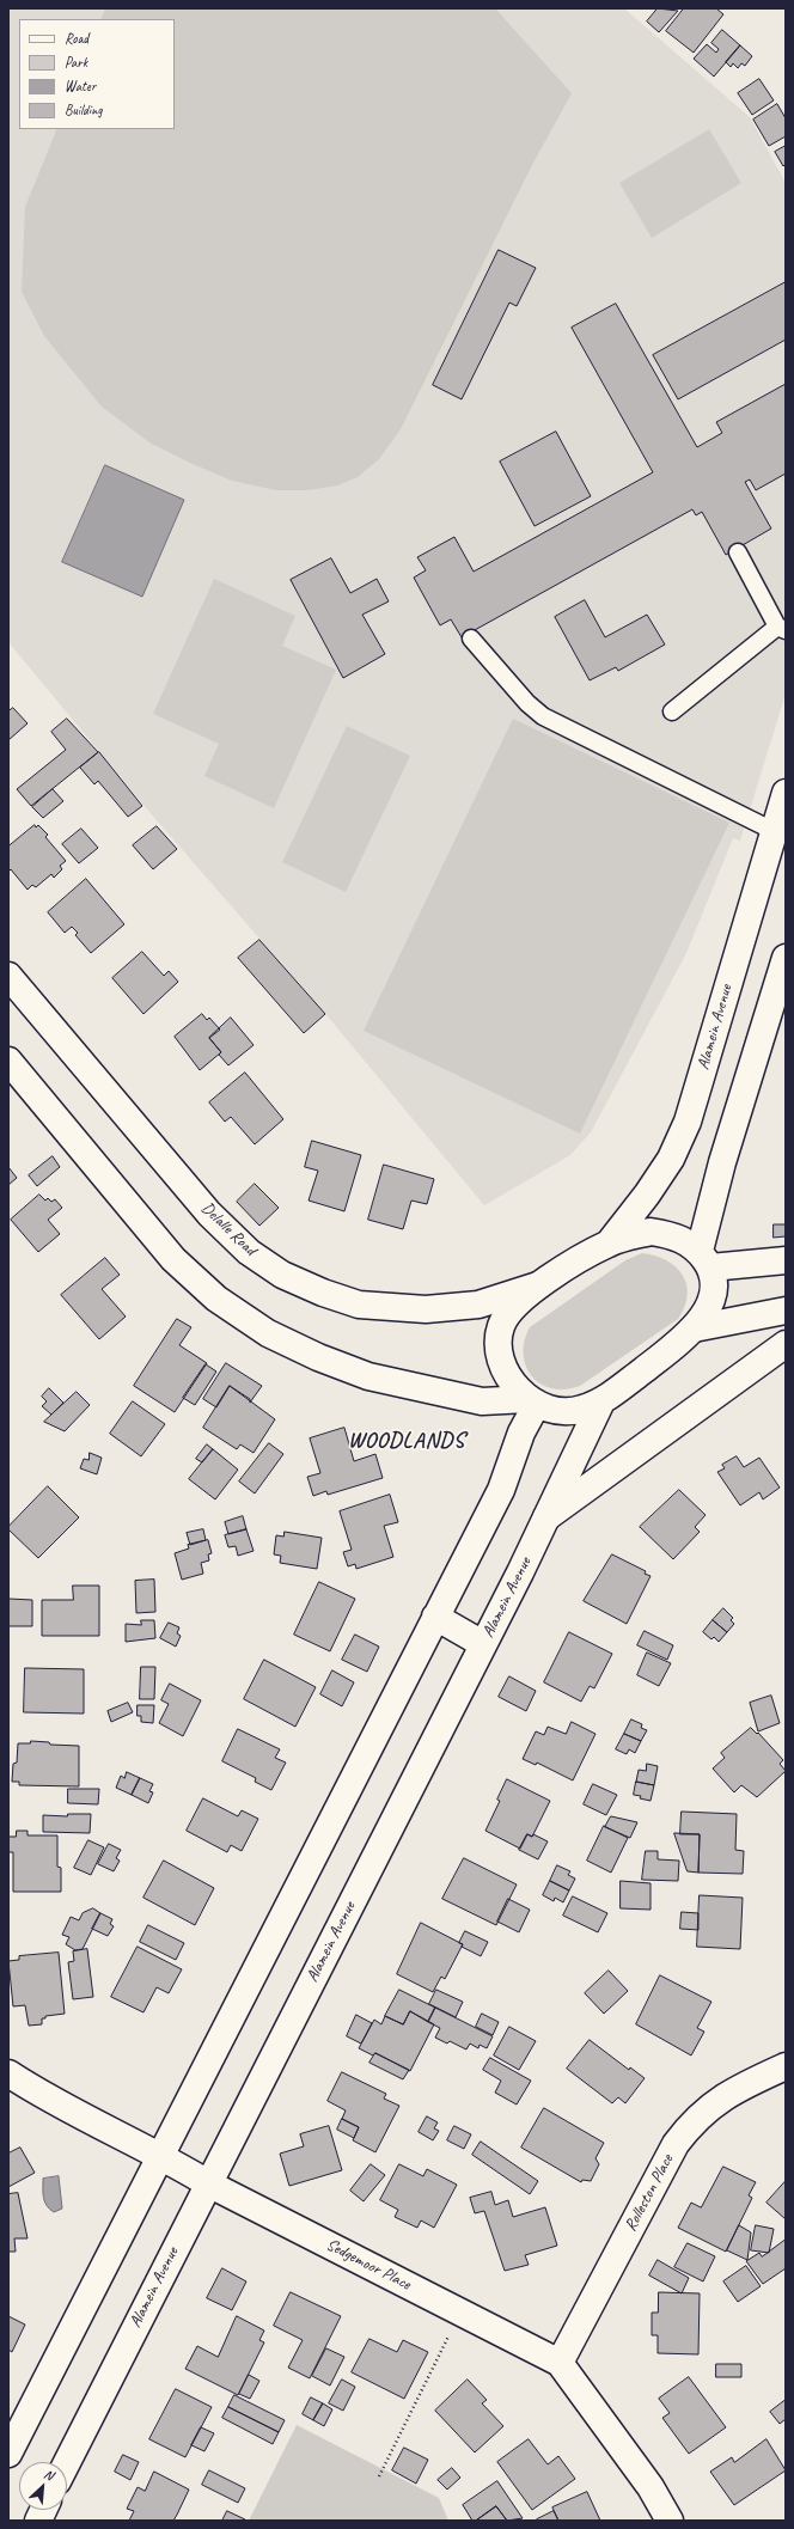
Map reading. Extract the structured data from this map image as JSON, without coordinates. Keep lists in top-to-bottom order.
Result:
{
  "streets": {
    "street": [
      "Alamein Avenue",
      "Delalle Road",
      "Rolleston Place",
      "Sedgemoor Place"
    ]
  },
  "crossings": [
    ["Alamein Avenue", "Sedgemoor Place"],
    ["Rolleston Place", "Sedgemoor Place"]
  ],
  "districts": ["WOODLANDS"],
  "legend": [
    "Road",
    "Park",
    "Water",
    "Building"
  ],
  "north": "top right"
}
